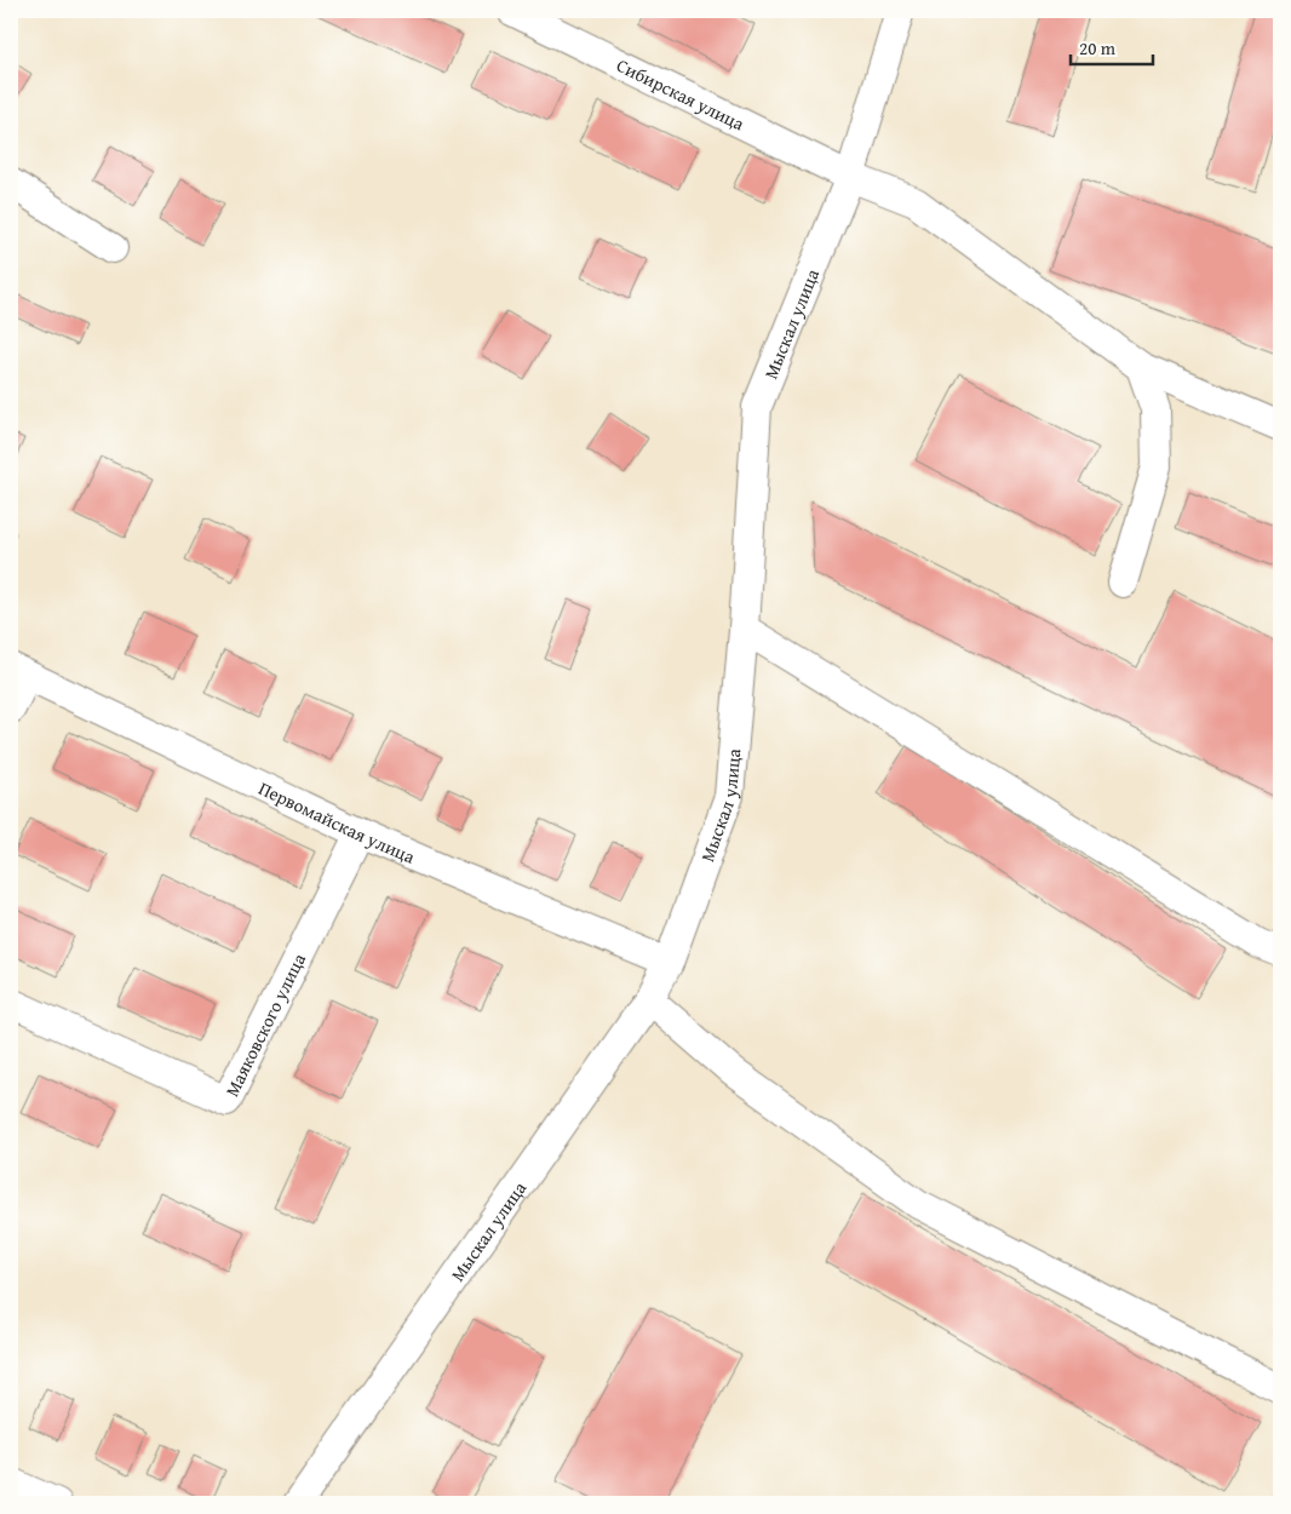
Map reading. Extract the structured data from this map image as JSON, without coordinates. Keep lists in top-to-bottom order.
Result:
{
  "streets": {
    "street": [
      "Сибирская улица",
      "Мыскал улица",
      "Первомайская улица",
      "Маяковского улица"
    ]
  },
  "crossings": [
    ["Сибирская улица", "Мыскал улица"],
    ["Мыскал улица", "Первомайская улица"],
    ["Первомайская улица", "Маяковского улица"]
  ],
  "scale_bar": "20 m"
}
